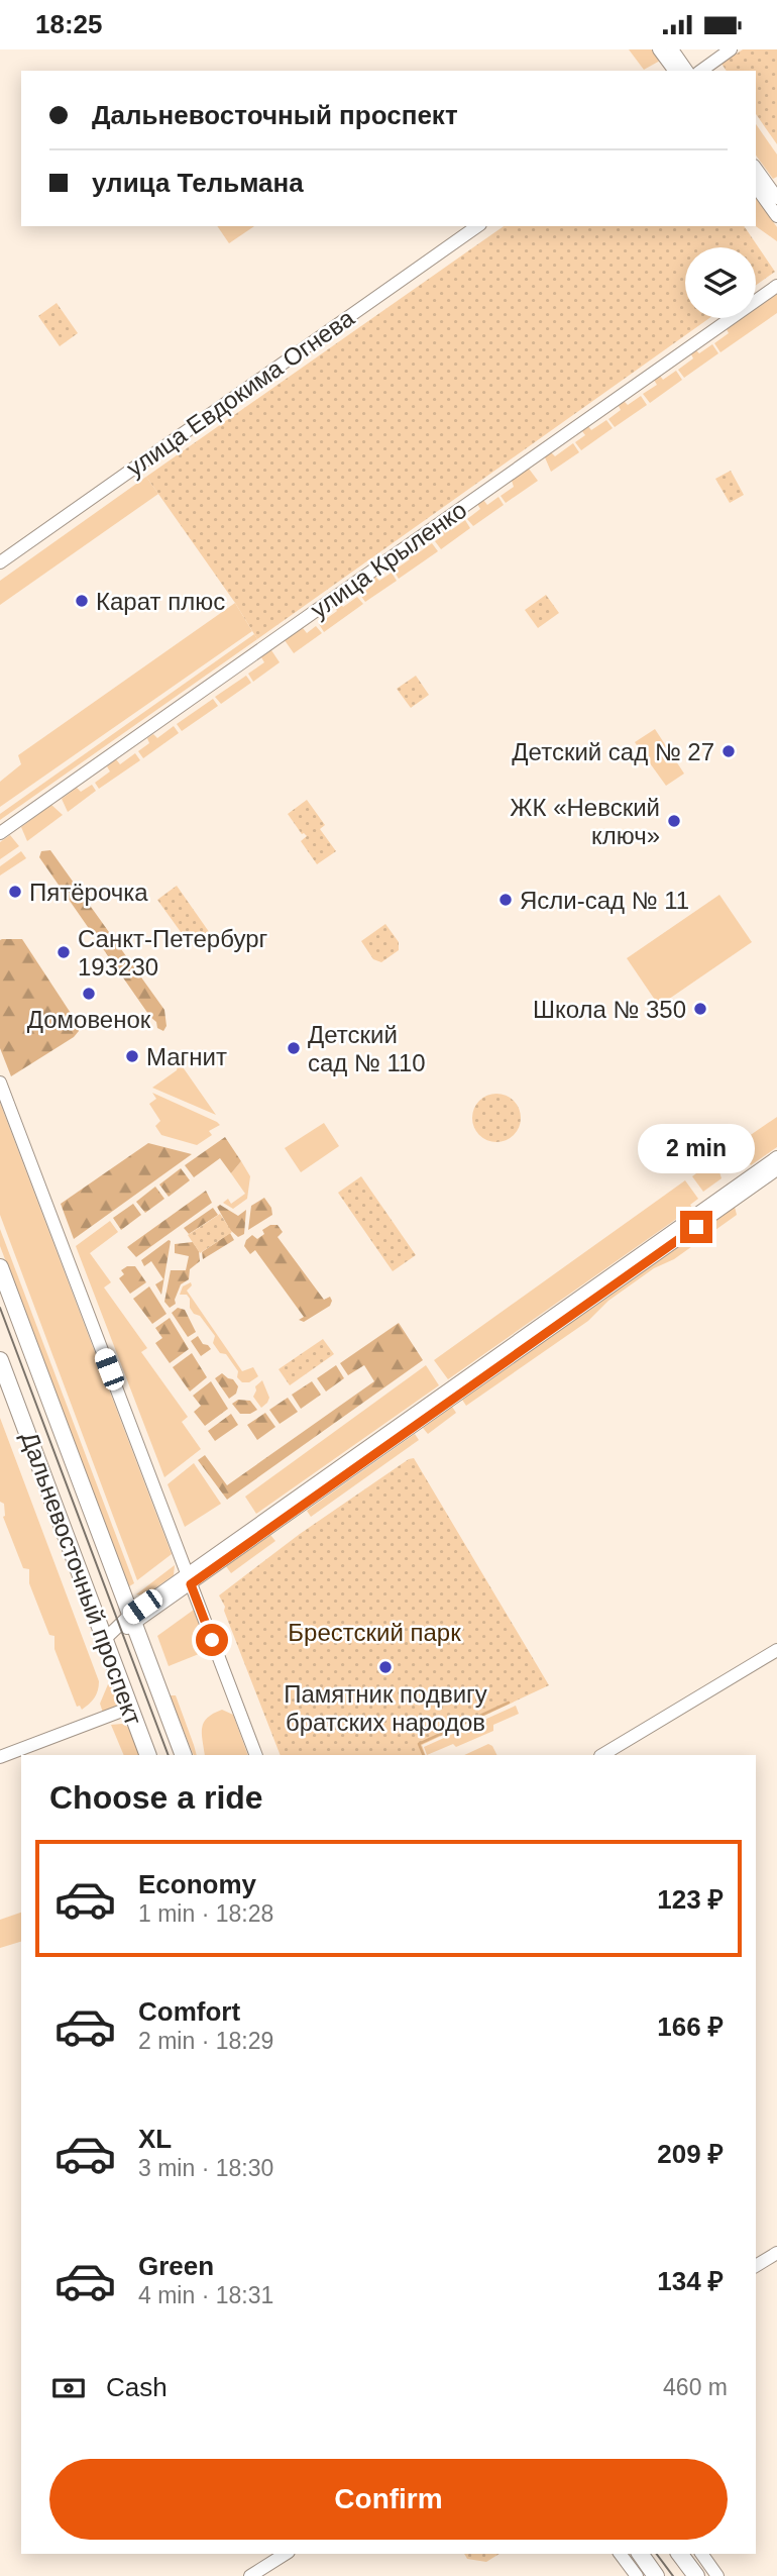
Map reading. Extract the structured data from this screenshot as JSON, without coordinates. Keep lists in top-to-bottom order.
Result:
{
  "streets": {
    "main road": ["Дальневосточный проспект"],
    "street": ["улица Евдокима Огнева", "улица Крыленко"]
  },
  "parks": ["Брестский парк"],
  "places": [
    "Карат плюс",
    "Детский сад № 27",
    "ЖК «Невский ключ»",
    "Пятёрочка",
    "Ясли-сад № 11",
    "Санкт-Петербург 193230",
    "Домовенок",
    "Школа № 350",
    "Детский сад № 110",
    "Магнит",
    "Памятник подвигу братских народов"
  ],
  "page": {
    "status": "18:25",
    "banner": ["Дальневосточный проспект", "улица Тельмана"],
    "bubble": "2 min",
    "heading": "Choose a ride",
    "list": [
      {
        "name": "Economy",
        "note": "1 min · 18:28",
        "value": "123 ₽"
      },
      {
        "name": "Comfort",
        "note": "2 min · 18:29",
        "value": "166 ₽"
      },
      {
        "name": "XL",
        "note": "3 min · 18:30",
        "value": "209 ₽"
      },
      {
        "name": "Green",
        "note": "4 min · 18:31",
        "value": "134 ₽"
      }
    ],
    "pay": ["Cash", "460 m"],
    "buttons": "Confirm"
  }
}
